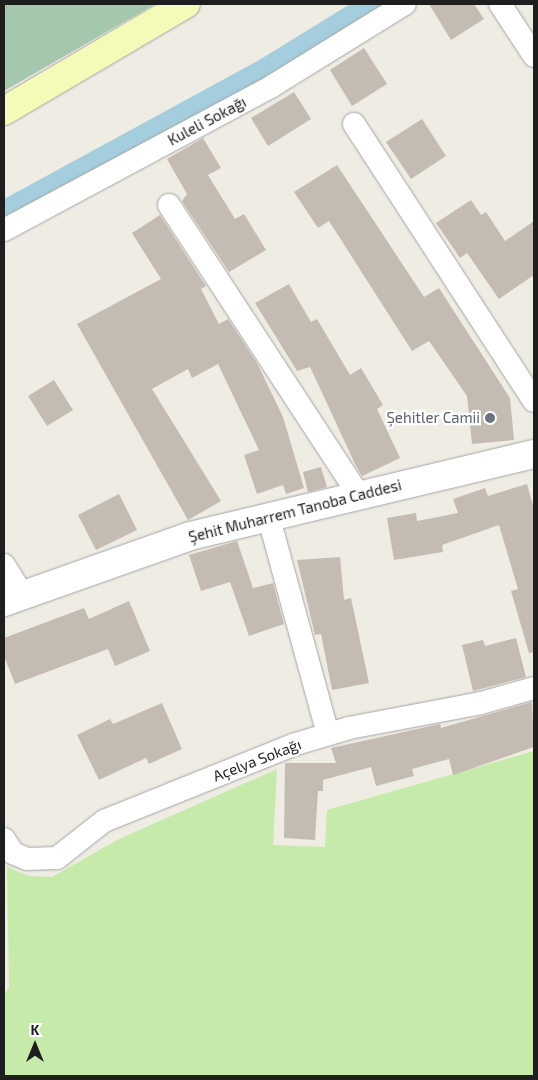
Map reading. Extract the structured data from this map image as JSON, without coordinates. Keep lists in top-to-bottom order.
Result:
{
  "streets": {
    "street": ["Kuleli Sokağı", "Şehit Muharrem Tanoba Caddesi", "Açelya Sokağı"]
  },
  "places": ["Şehitler Camii"],
  "north": "top"
}
